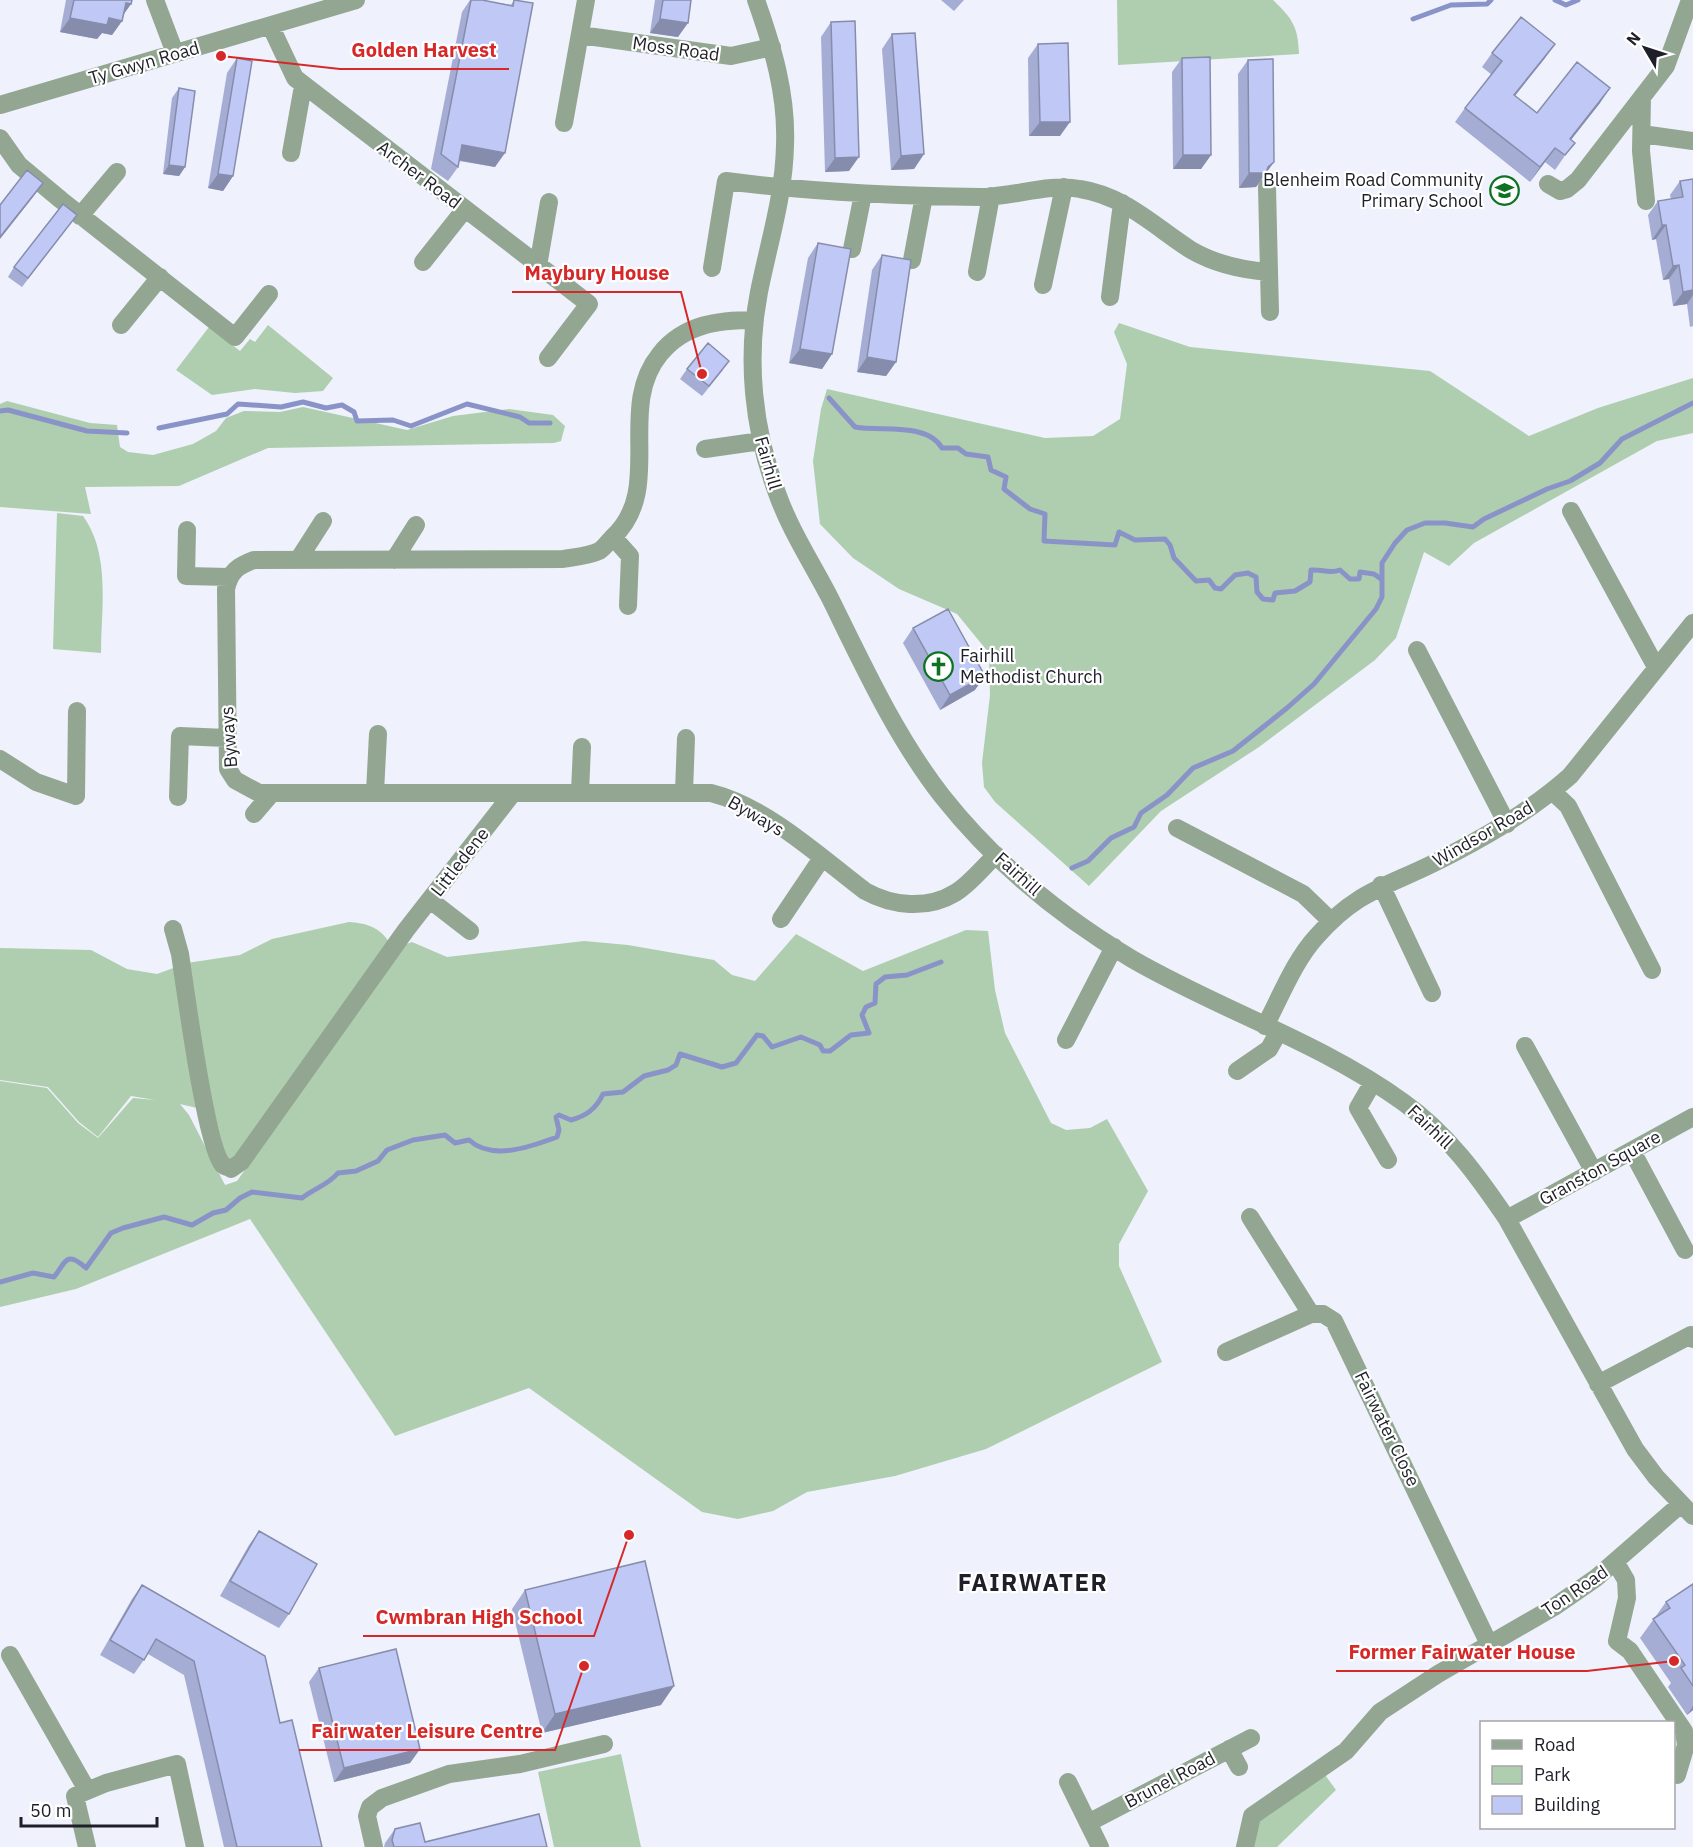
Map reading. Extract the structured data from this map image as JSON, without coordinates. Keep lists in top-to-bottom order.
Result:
{
  "streets": {
    "street": [
      "Moss Road",
      "Ty Gwyn Road",
      "Archer Road",
      "Fairhill",
      "Byways",
      "Windsor Road",
      "Littledene",
      "Granston Square",
      "Fairwater Close",
      "Ton Road",
      "Brunel Road"
    ]
  },
  "crossings": [
    ["Moss Road", "Fairhill"],
    ["Ty Gwyn Road", "Archer Road"],
    ["Fairhill", "Byways"],
    ["Fairhill", "Windsor Road"],
    ["Fairhill", "Granston Square"],
    ["Fairhill", "Ton Road"],
    ["Byways", "Littledene"],
    ["Fairwater Close", "Ton Road"]
  ],
  "districts": ["FAIRWATER"],
  "places": {
    "other": [
      "Golden Harvest",
      "Maybury House",
      "Cwmbran High School",
      "Former Fairwater House",
      "Fairwater Leisure Centre"
    ],
    "school or university": ["Blenheim Road Community Primary School"],
    "church": ["Fairhill Methodist Church"]
  },
  "legend": ["Road", "Park", "Building"],
  "scale_bar": "50 m",
  "north": "top left"
}
